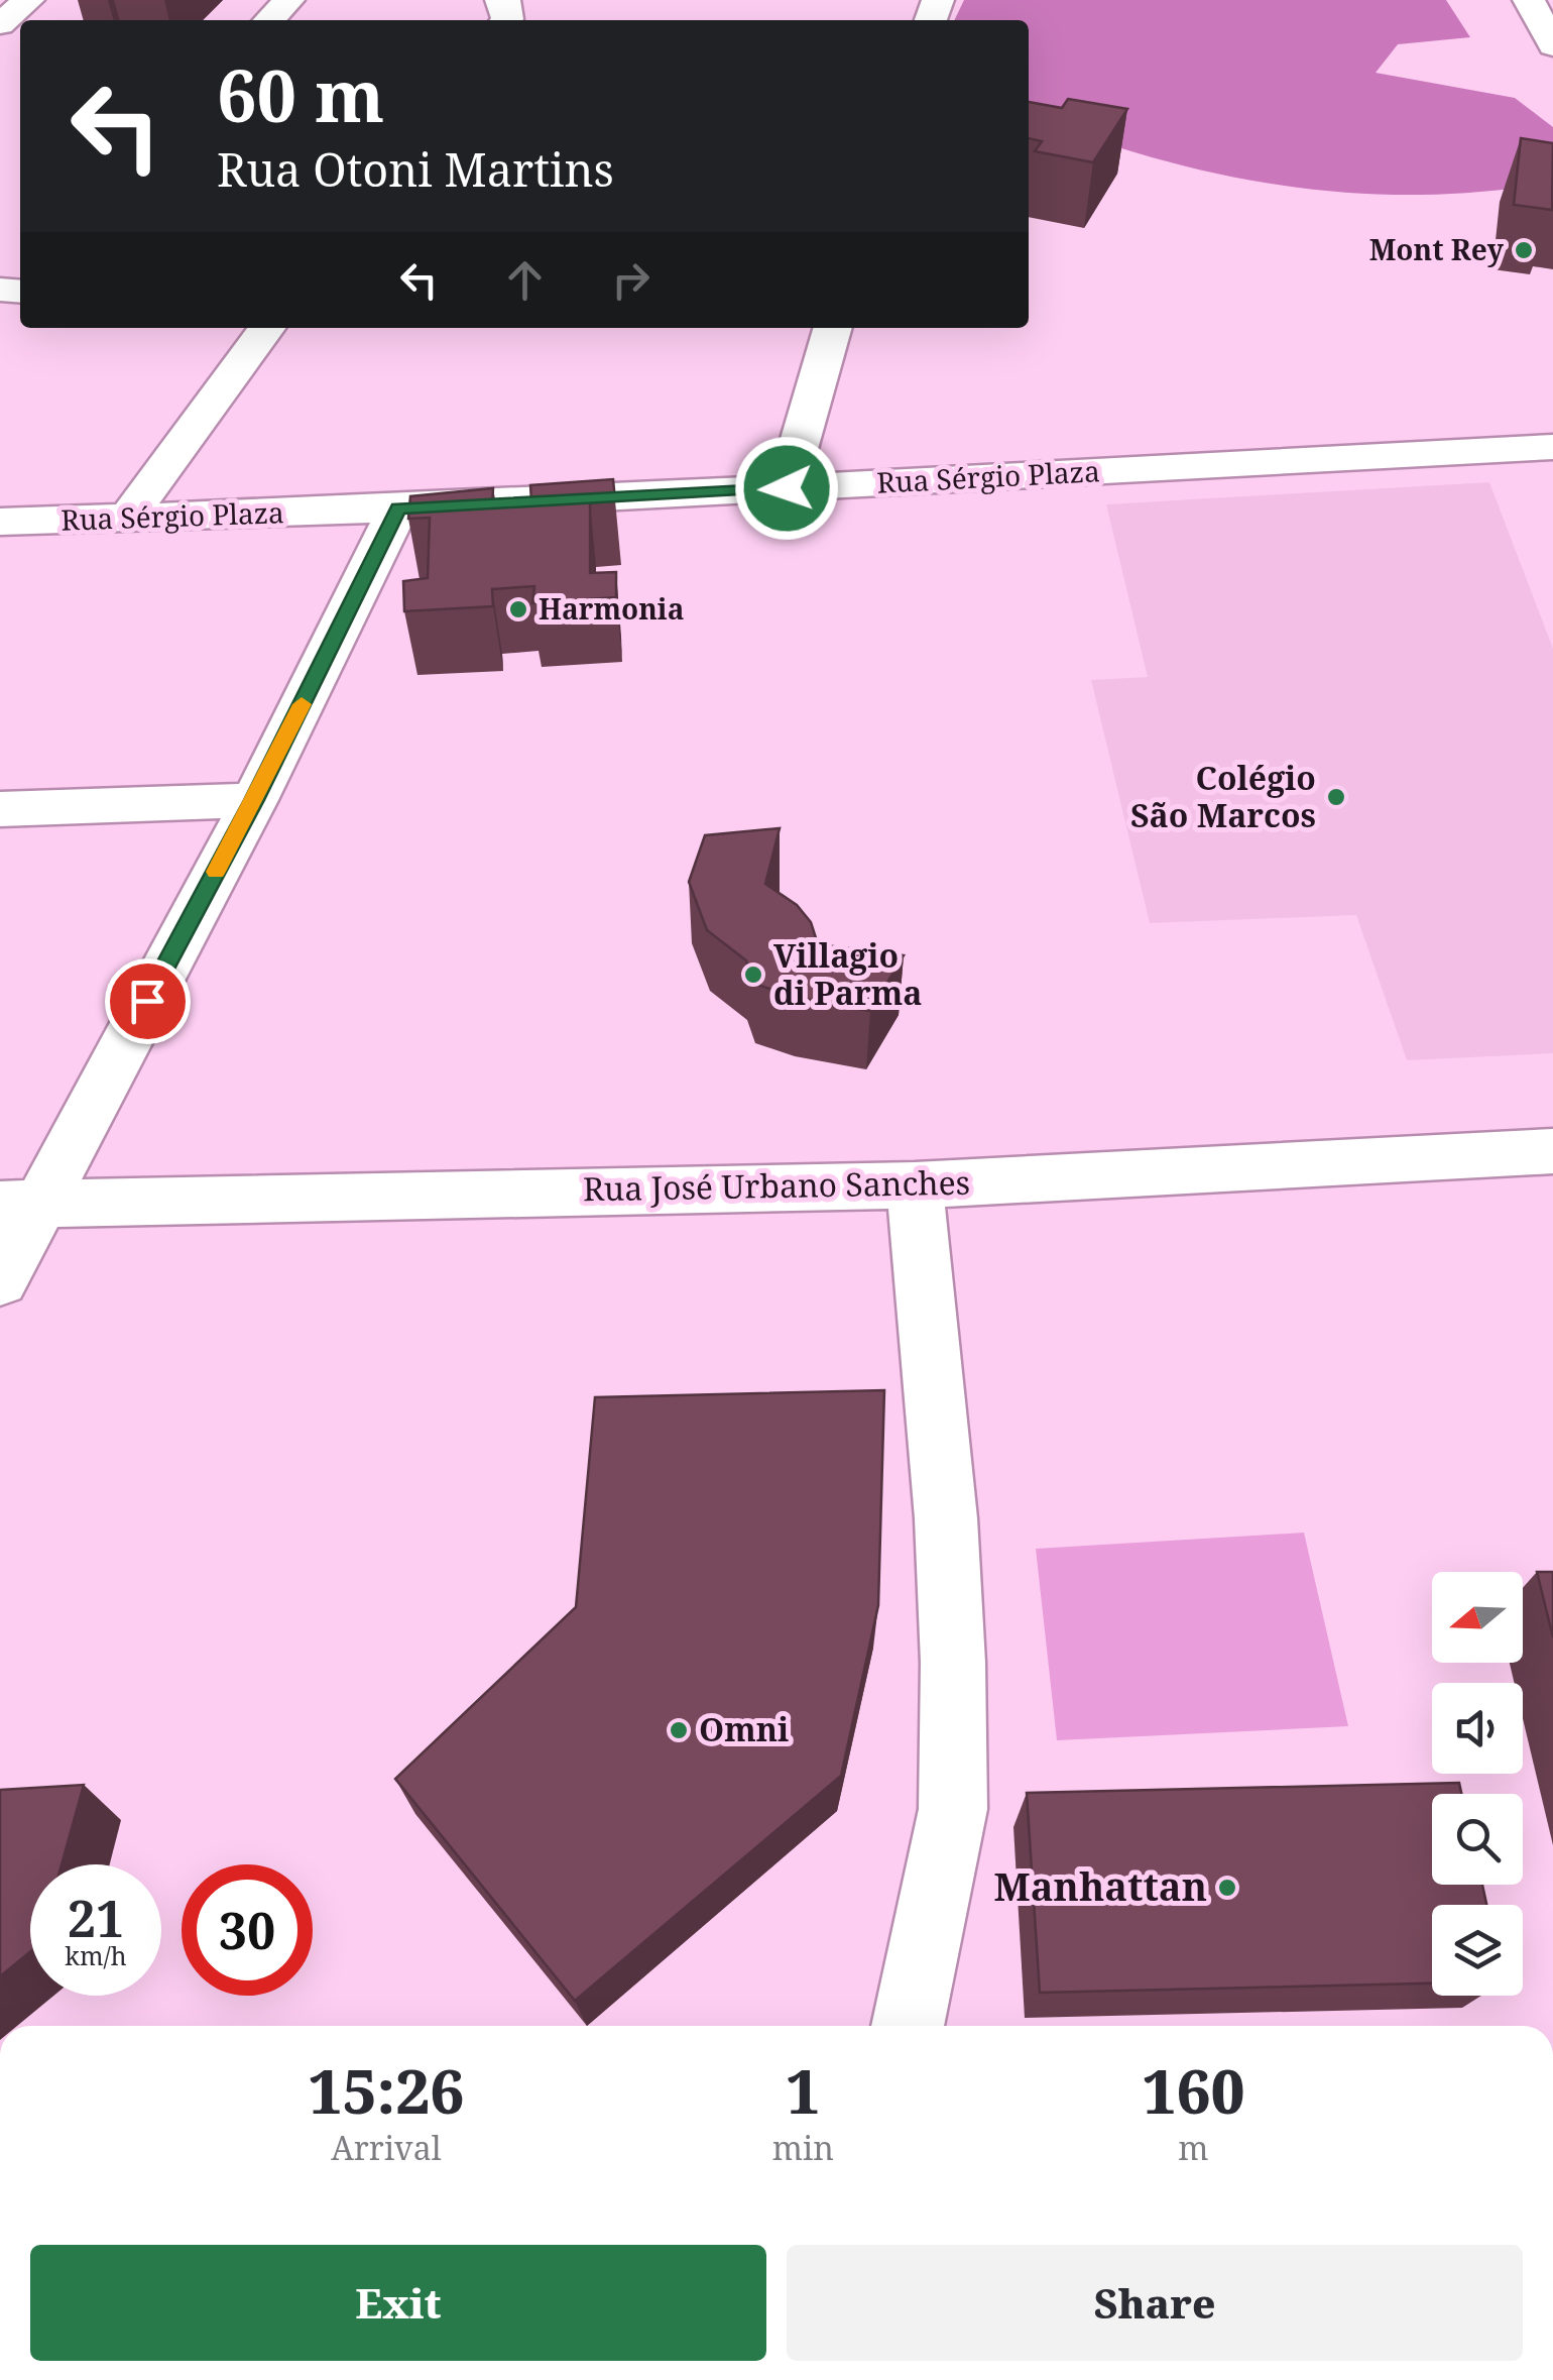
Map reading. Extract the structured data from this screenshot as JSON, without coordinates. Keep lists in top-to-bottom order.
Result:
{
  "streets": {
    "street": ["Rua Sérgio Plaza", "Rua José Urbano Sanches"]
  },
  "places": [
    "Mont Rey",
    "Harmonia",
    "Colégio São Marcos",
    "Villagio di Parma",
    "Omni",
    "Manhattan"
  ],
  "north": "left",
  "page": {
    "turn": ["60 m", "Rua Otoni Martins"],
    "speed": "21 km/h",
    "limit": "30",
    "eta": [
      "15:26",
      "Arrival",
      "1",
      "min",
      "160",
      "m"
    ],
    "buttons": ["Exit", "Share"]
  }
}
